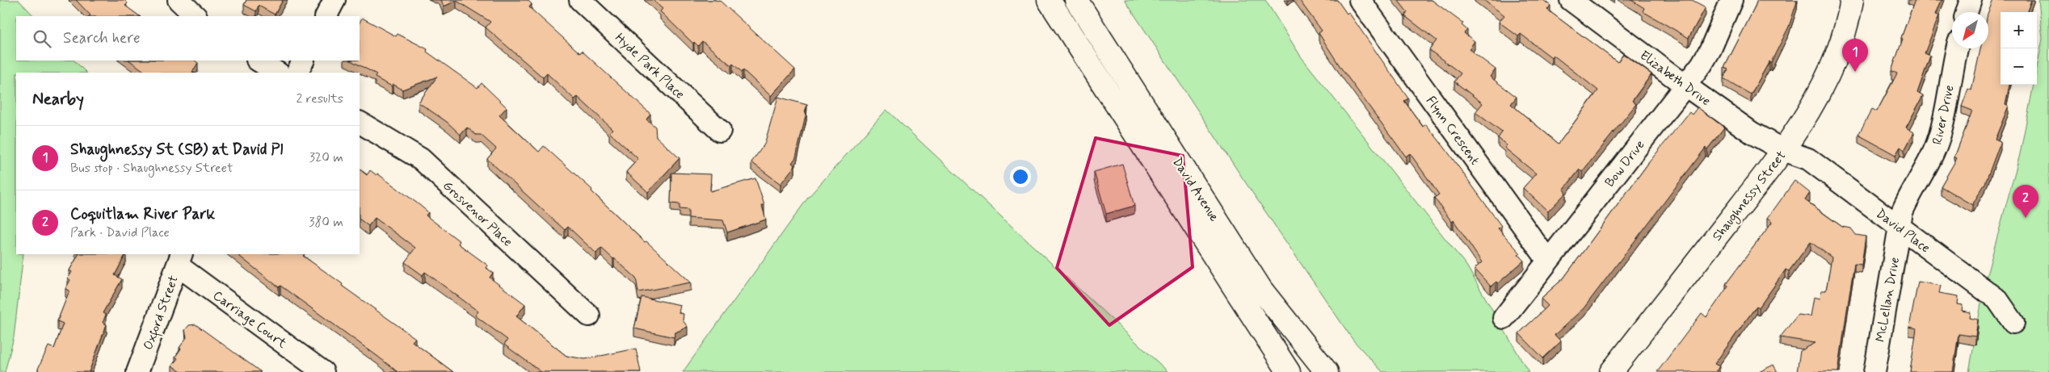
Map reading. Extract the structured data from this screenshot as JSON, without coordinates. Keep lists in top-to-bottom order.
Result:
{
  "streets": {
    "main road": ["David Avenue", "Shaughnessy Street"],
    "street": [
      "Hyde Park Place",
      "Elizabeth Drive",
      "River Drive",
      "Flynn Crescent",
      "Bow Drive",
      "Grosvenor Place",
      "David Place",
      "McLellan Drive",
      "Oxford Street",
      "Carriage Court"
    ]
  },
  "crossings": [
    ["Elizabeth Drive", "Bow Drive"],
    ["Elizabeth Drive", "Shaughnessy Street"],
    ["Elizabeth Drive", "David Place"],
    ["River Drive", "David Place"],
    ["River Drive", "McLellan Drive"],
    ["Flynn Crescent", "Bow Drive"],
    ["Shaughnessy Street", "David Place"],
    ["David Place", "McLellan Drive"],
    ["Oxford Street", "Carriage Court"]
  ],
  "north": "bottom left",
  "page": {
    "map_buttons": ["+", "−"],
    "search": "Search here",
    "pins": ["1", "2"],
    "heading": ["Nearby", "2 results"],
    "list": [
      {
        "mark": "1",
        "name": "Shaughnessy St (SB) at David Pl",
        "note": "Bus stop · Shaughnessy Street",
        "value": "320 m"
      },
      {
        "mark": "2",
        "name": "Coquitlam River Park",
        "note": "Park · David Place",
        "value": "380 m"
      }
    ]
  }
}
